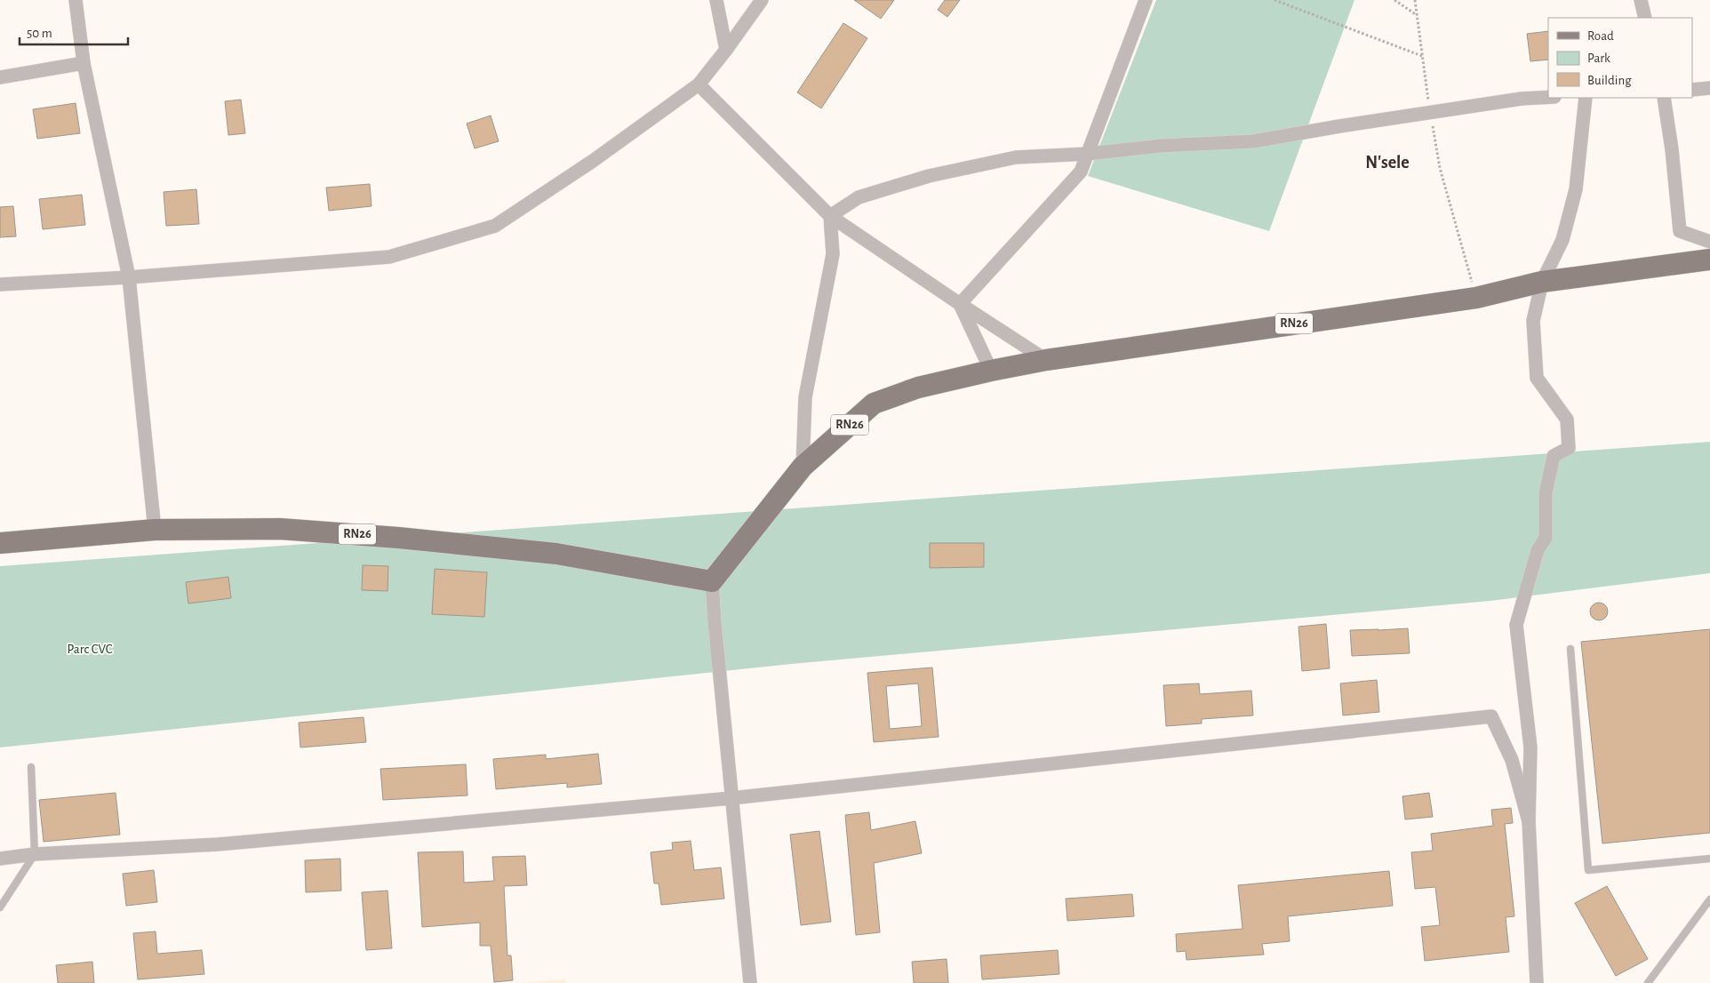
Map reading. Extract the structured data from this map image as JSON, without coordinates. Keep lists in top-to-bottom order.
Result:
{
  "streets": {
    "main road": ["RN26"]
  },
  "districts": ["N'sele"],
  "parks": ["Parc CVC"],
  "legend": ["Road", "Park", "Building"],
  "scale_bar": "50 m"
}
